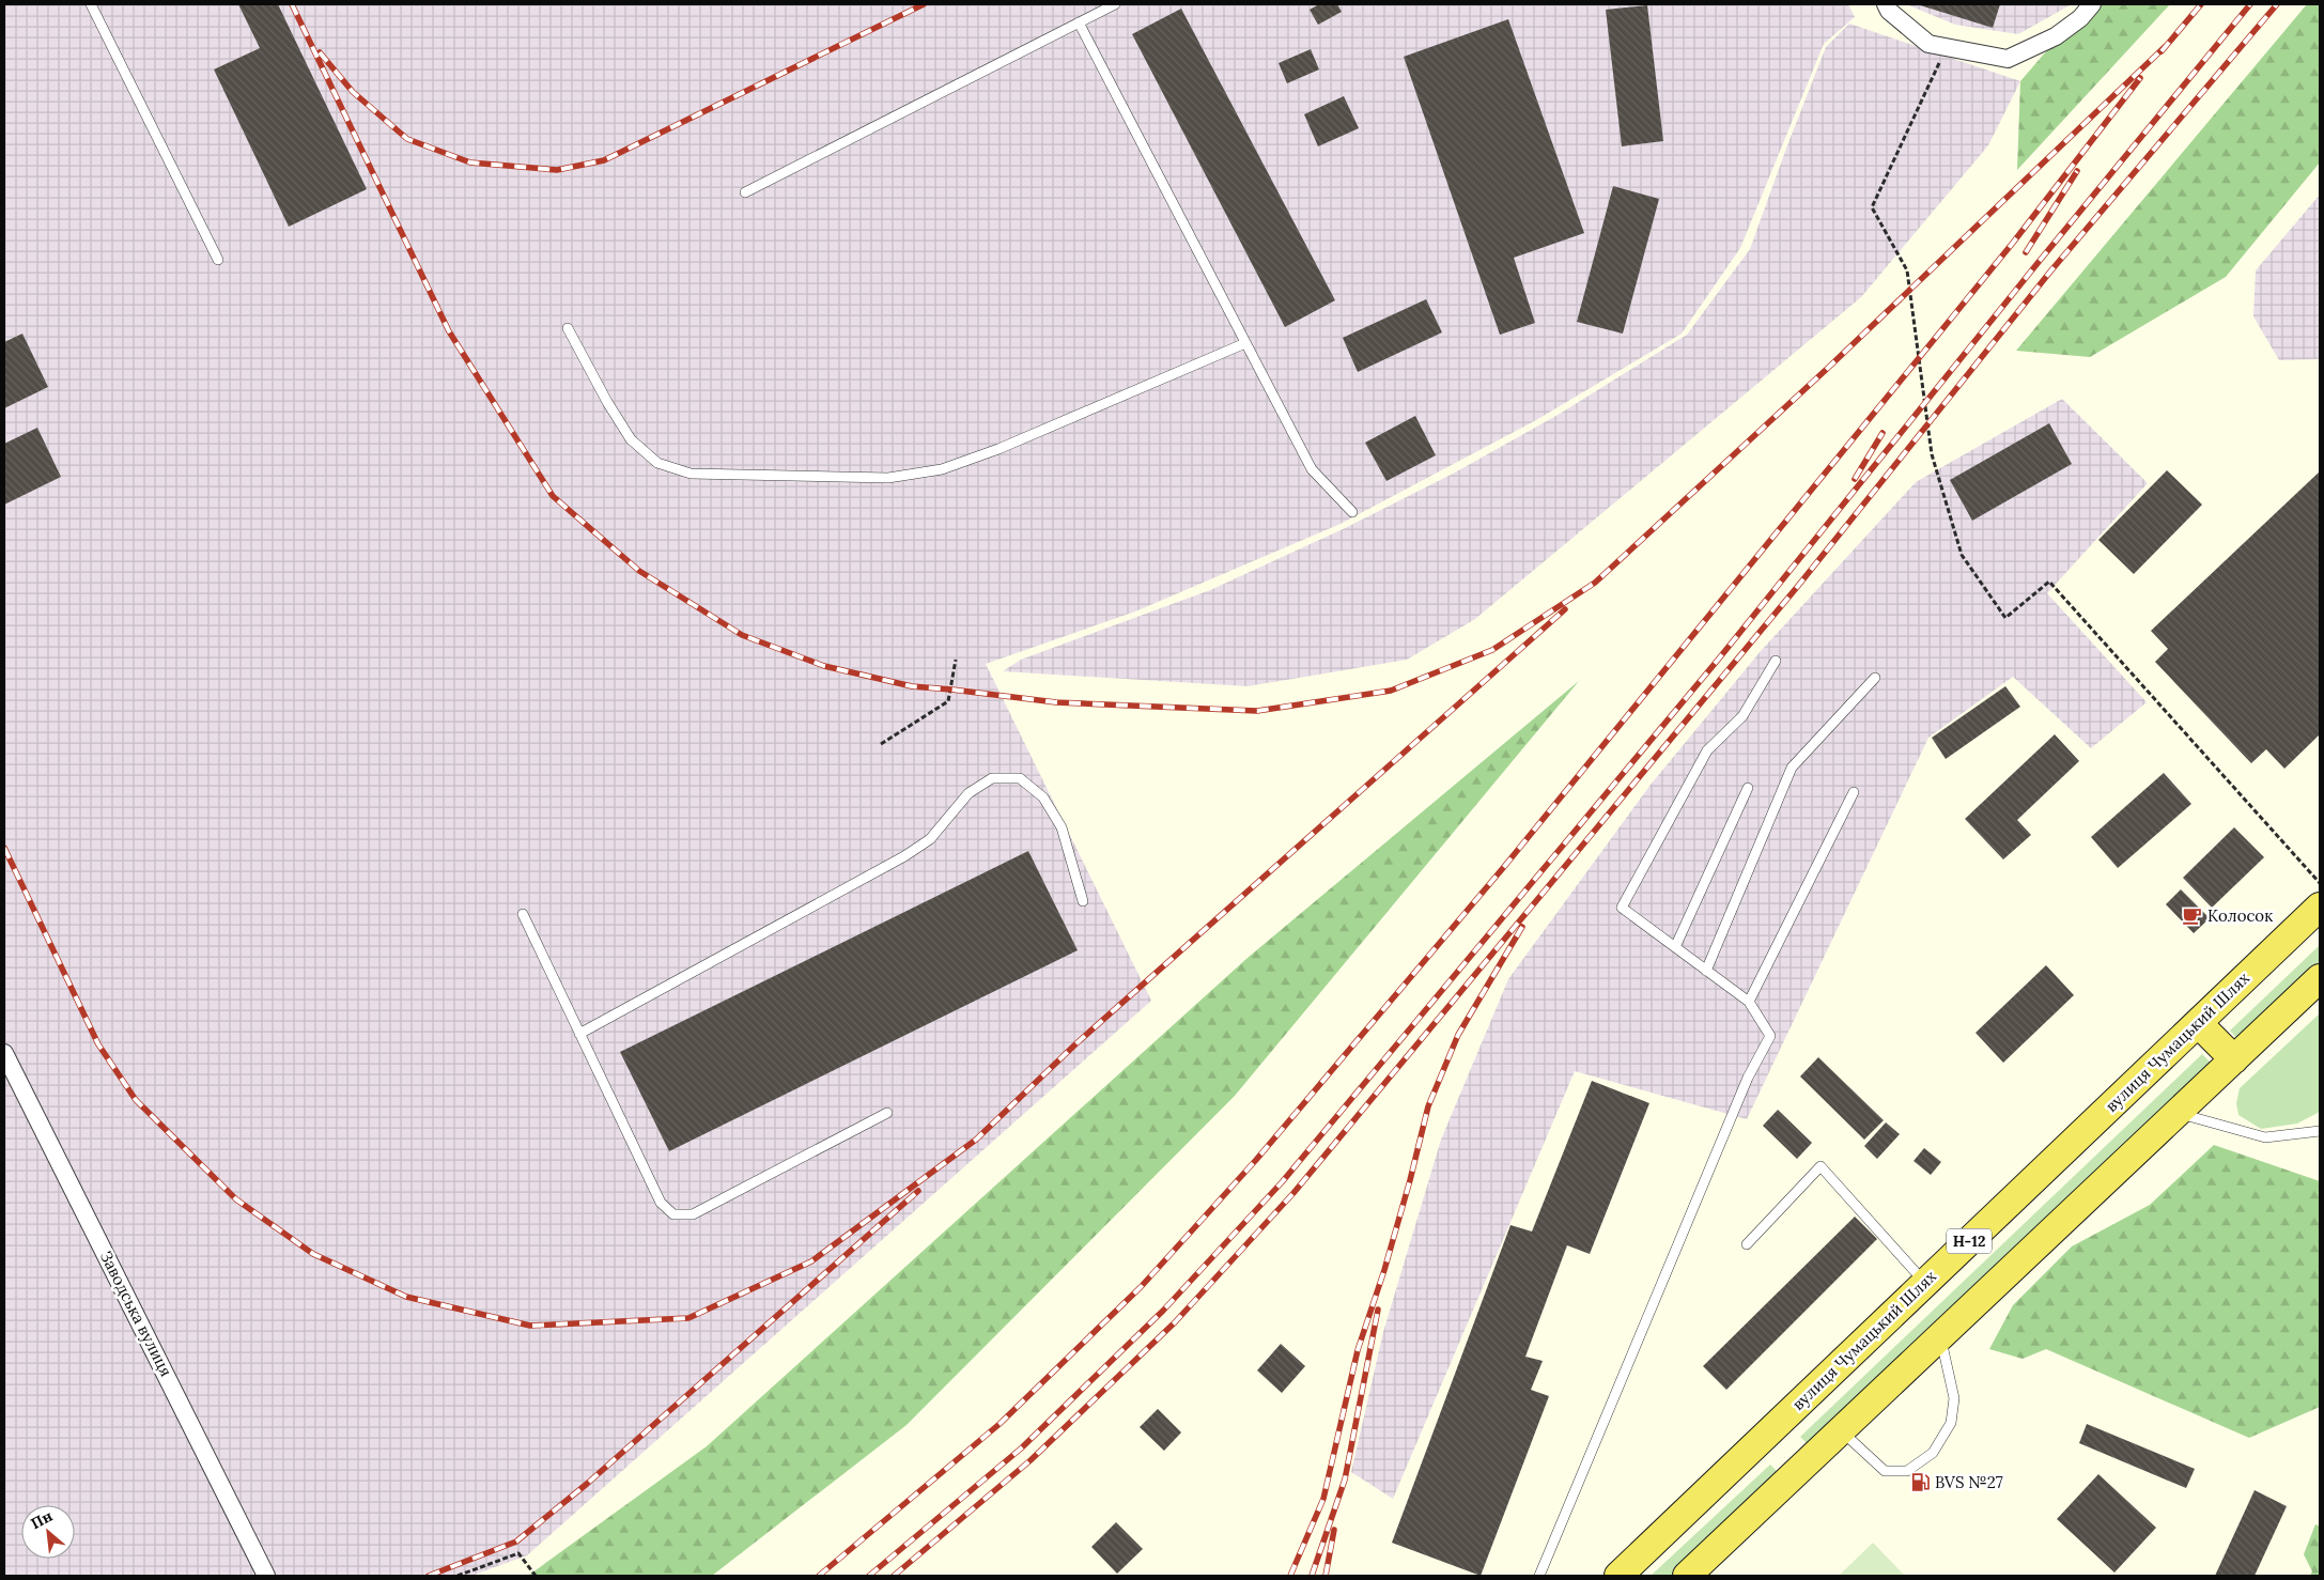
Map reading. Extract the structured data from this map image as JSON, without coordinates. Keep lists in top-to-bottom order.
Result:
{
  "streets": {
    "main road": ["вулиця Чумацький Шлях", "Н-12"],
    "street": ["Заводська вулиця"]
  },
  "places": {
    "cafe": ["Колосок"],
    "fuel station": ["BVS №27"]
  },
  "north": "top left"
}
